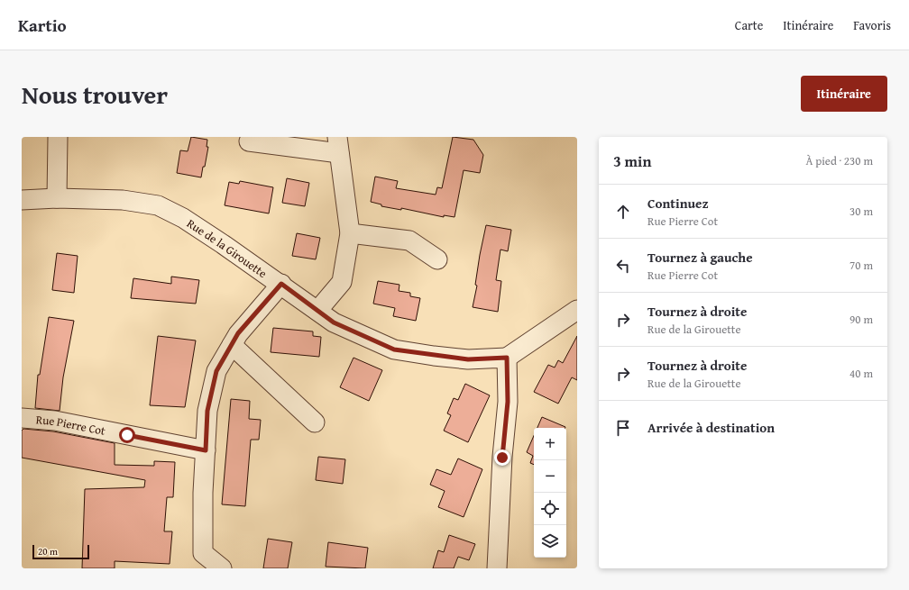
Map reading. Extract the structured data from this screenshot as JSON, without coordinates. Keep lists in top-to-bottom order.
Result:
{
  "streets": {
    "street": ["Rue de la Girouette", "Rue Pierre Cot"]
  },
  "scale_bar": "20 m",
  "page": {
    "header": "Kartio",
    "nav": ["Carte", "Itinéraire", "Favoris"],
    "title": "Nous trouver",
    "buttons": "Itinéraire",
    "heading": ["3 min", "À pied · 230 m"],
    "list": [
      ["Continuez", "Rue Pierre Cot", "30 m"],
      ["Tournez à gauche", "Rue Pierre Cot", "70 m"],
      ["Tournez à droite", "Rue de la Girouette", "90 m"],
      ["Tournez à droite", "Rue de la Girouette", "40 m"],
      "Arrivée à destination"
    ],
    "map_buttons": ["+", "−"],
    "scale": "20 m"
  }
}
